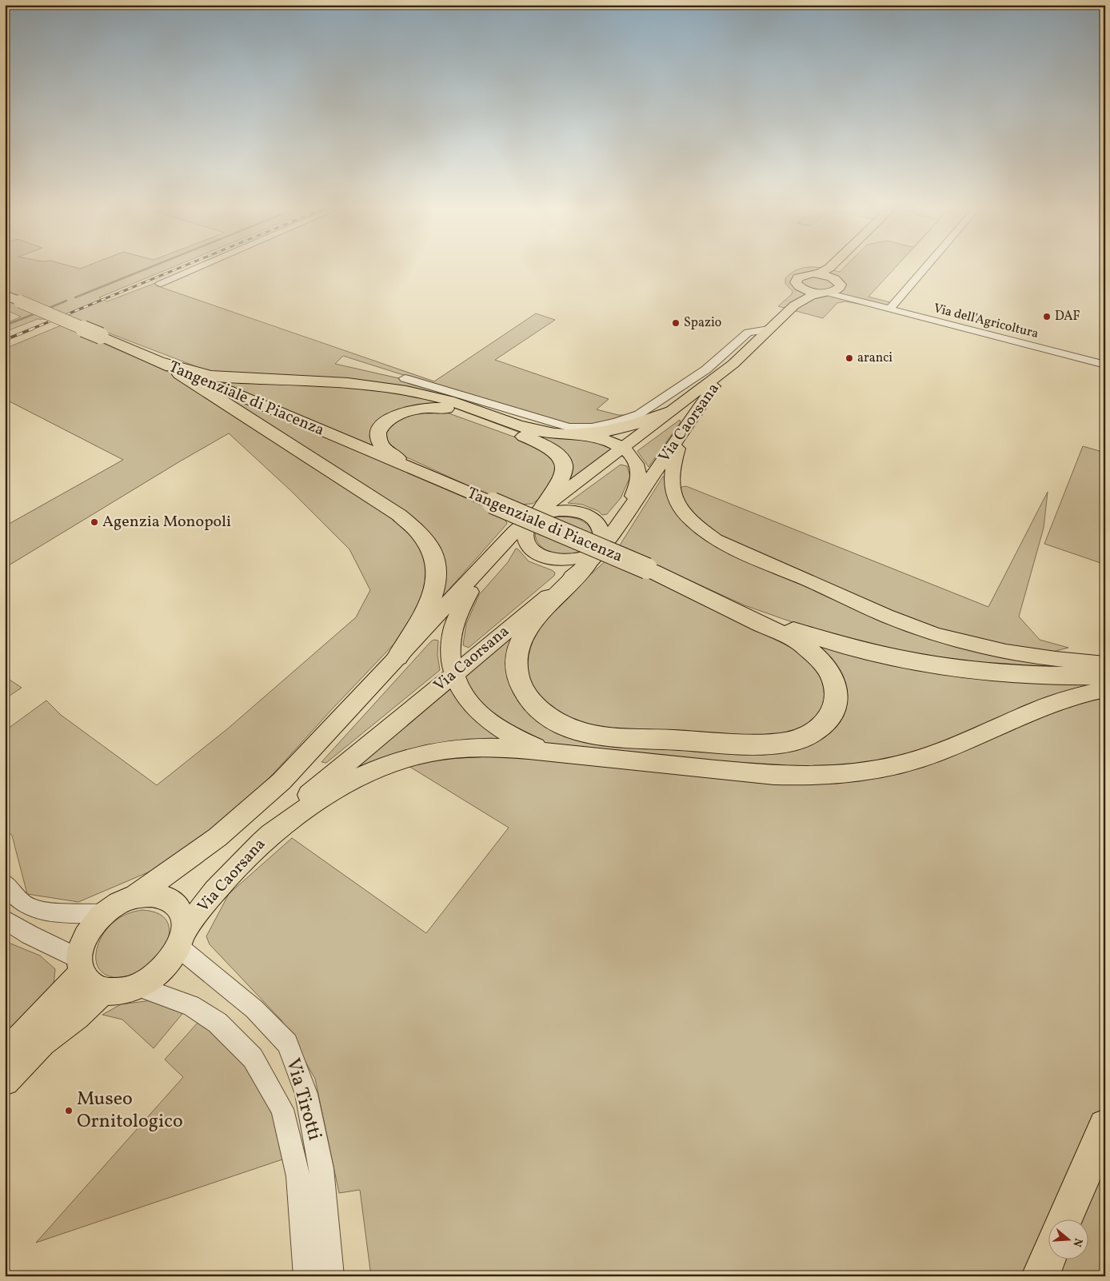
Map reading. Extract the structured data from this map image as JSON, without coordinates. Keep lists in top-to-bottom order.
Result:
{
  "streets": {
    "highway": ["Tangenziale di Piacenza"],
    "main road": ["Via Caorsana"],
    "street": ["Via dell'Agricoltura", "Via Tirotti"]
  },
  "crossings": [
    ["Via dell'Agricoltura", "Via Caorsana"],
    ["Via Caorsana", "Via Tirotti"]
  ],
  "places": [
    "DAF",
    "Spazio",
    "aranci",
    "Agenzia Monopoli",
    "Museo Ornitologico"
  ],
  "north": "right"
}
